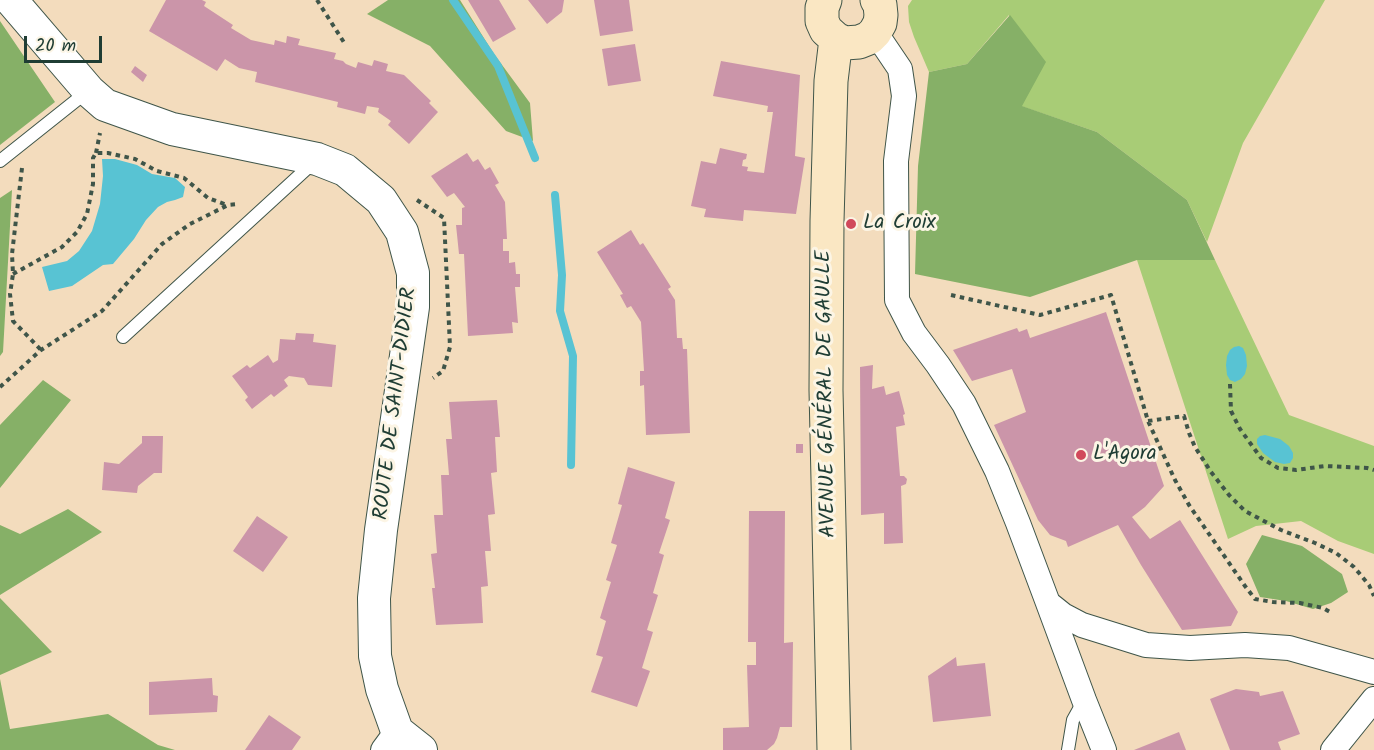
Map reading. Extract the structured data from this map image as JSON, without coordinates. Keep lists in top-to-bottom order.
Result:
{
  "streets": {
    "main road": ["AVENUE GÉNÉRAL DE GAULLE"],
    "street": ["ROUTE DE SAINT-DIDIER"]
  },
  "places": ["La Croix", "L'Agora"],
  "scale_bar": "20 m"
}
